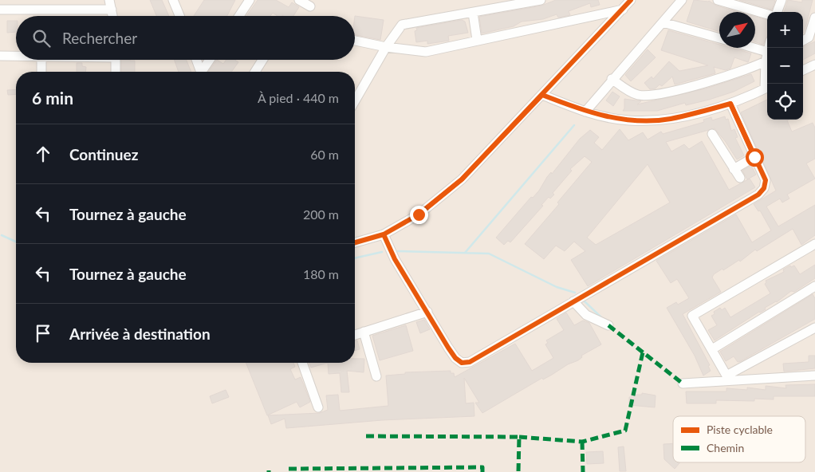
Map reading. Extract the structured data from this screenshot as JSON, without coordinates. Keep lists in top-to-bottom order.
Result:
{
  "legend": ["Piste cyclable", "Chemin"],
  "north": "top right",
  "page": {
    "map_buttons": ["+", "−"],
    "search": "Rechercher",
    "heading": ["6 min", "À pied · 440 m"],
    "list": [
      ["Continuez", "60 m"],
      ["Tournez à gauche", "200 m"],
      ["Tournez à gauche", "180 m"],
      "Arrivée à destination"
    ]
  }
}
